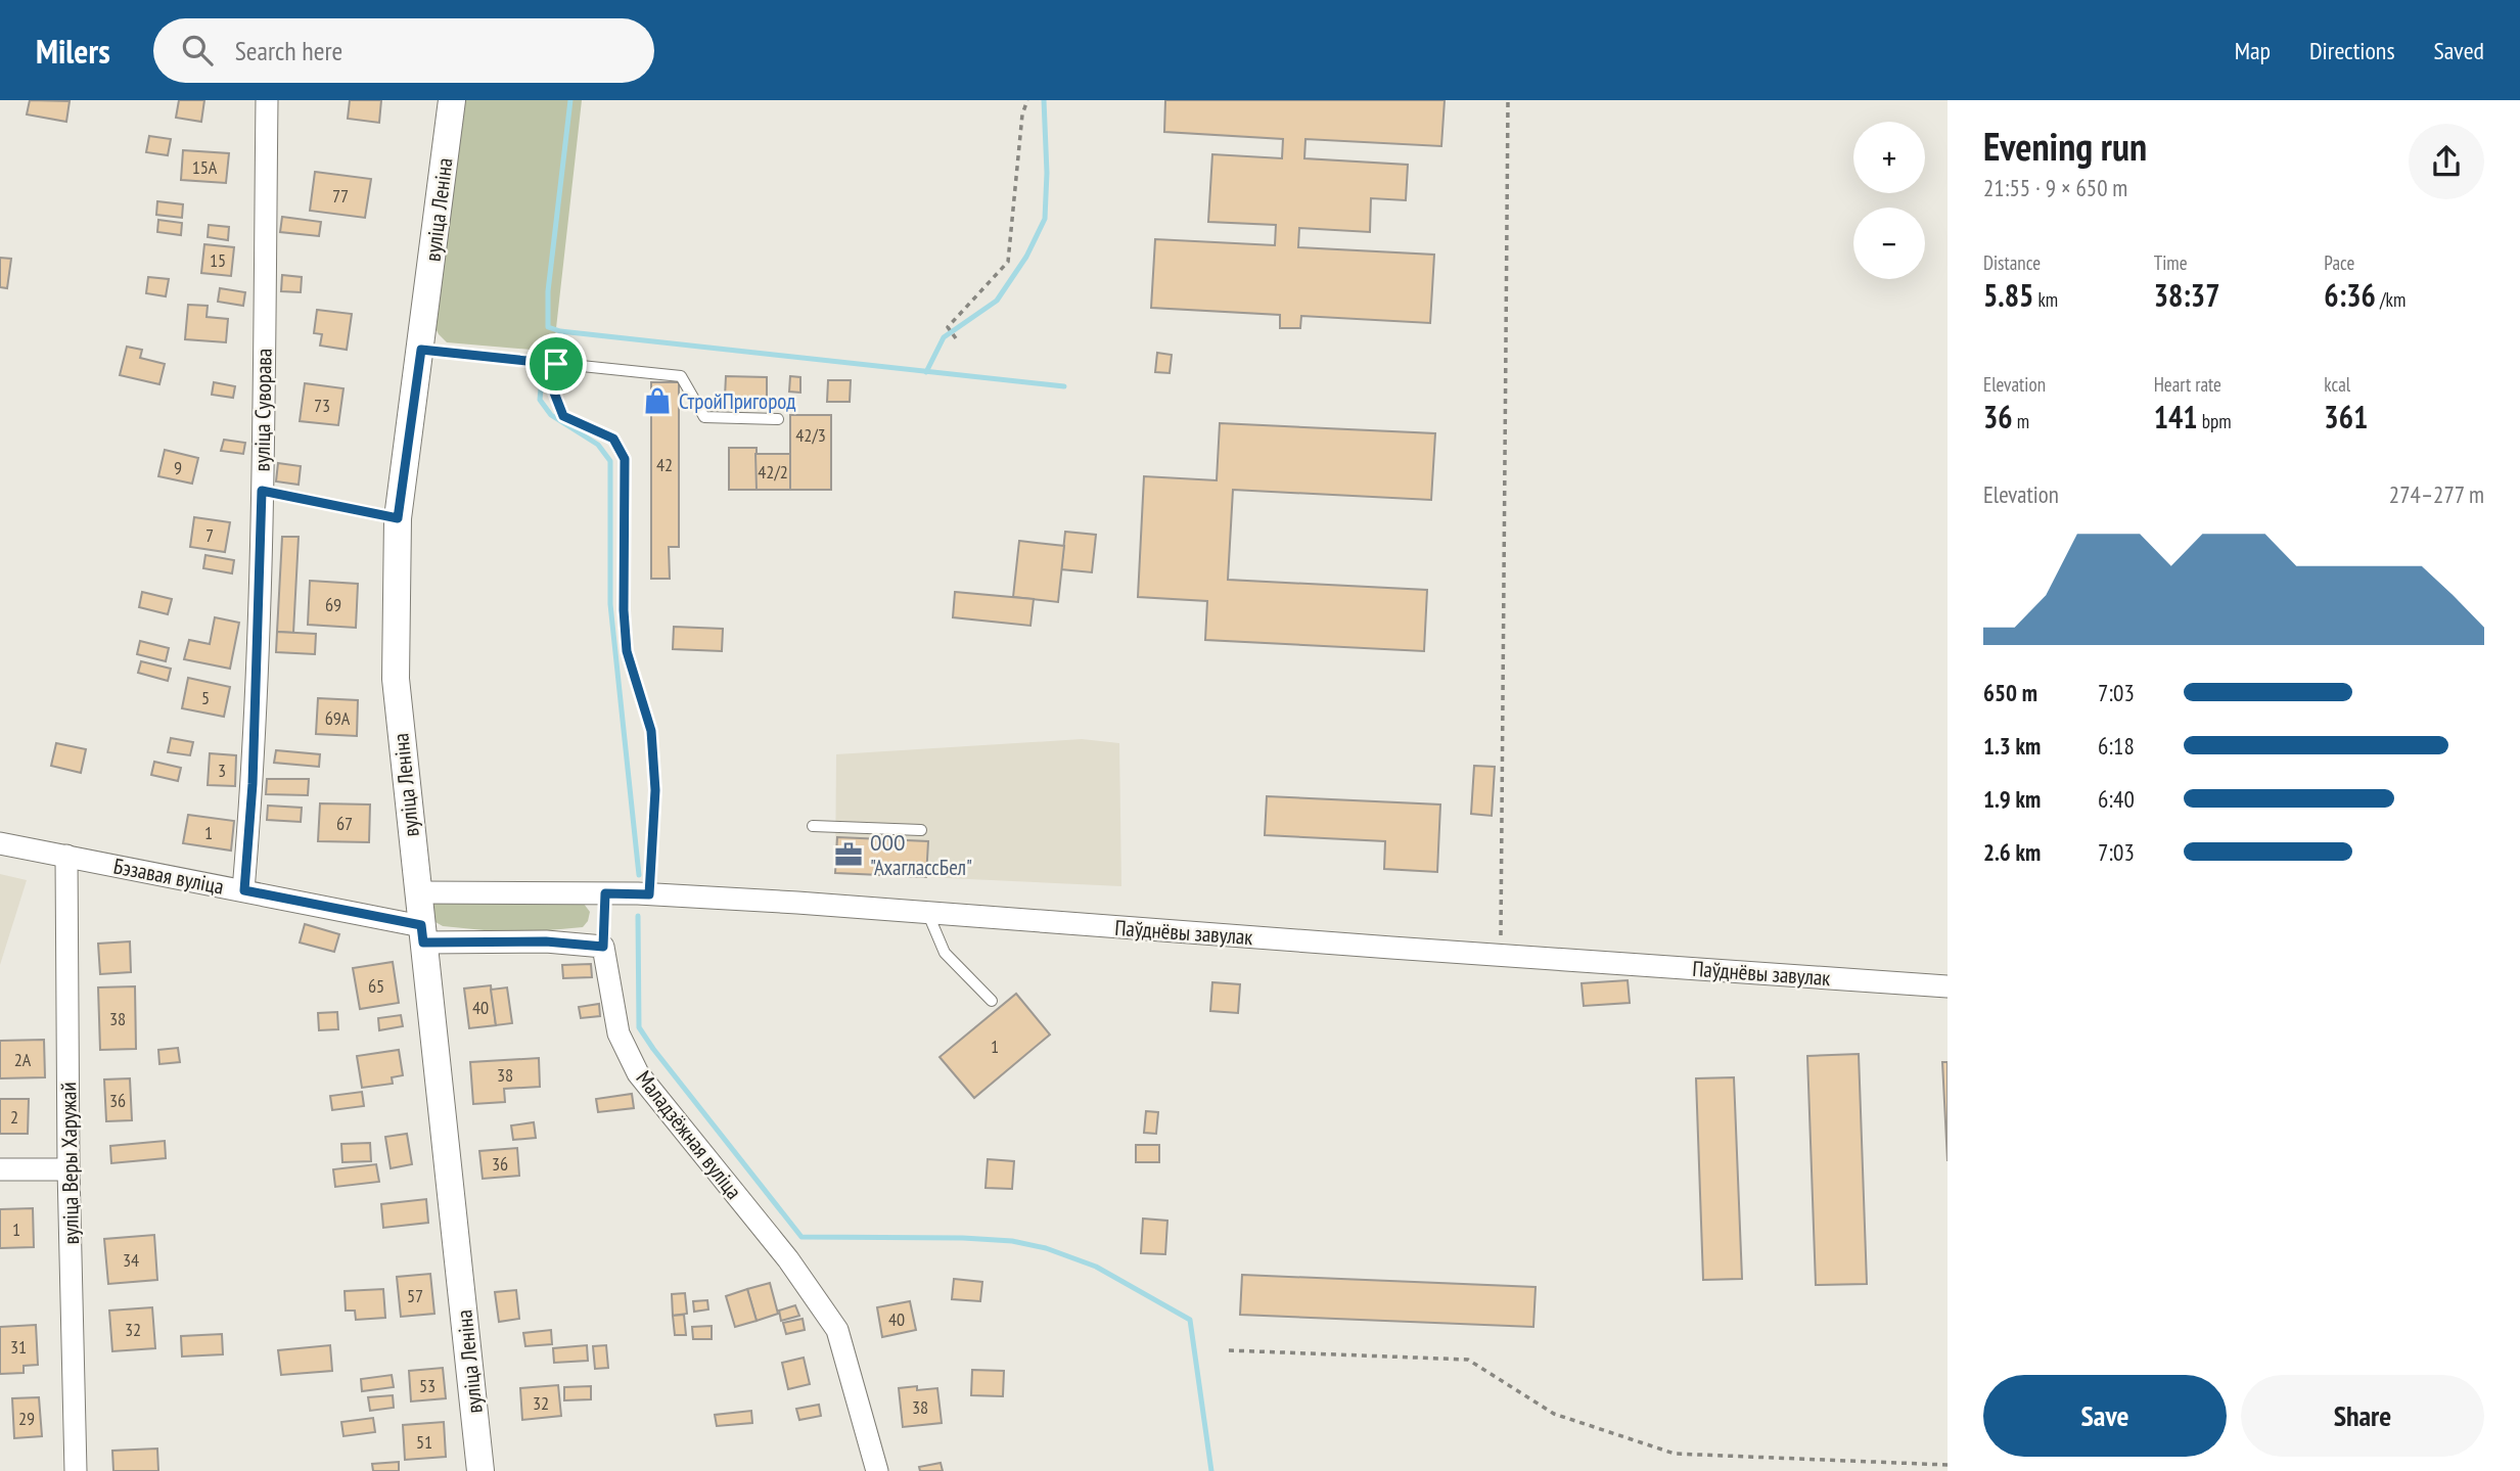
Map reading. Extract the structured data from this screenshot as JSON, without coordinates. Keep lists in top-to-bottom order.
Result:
{
  "streets": {
    "street": [
      "вуліца Леніна",
      "вуліца Суворава",
      "Бэзавая вуліца",
      "Паўднёвы завулак",
      "Маладзёжная вуліца",
      "вуліца Веры Харужай"
    ]
  },
  "crossings": [
    ["вуліца Леніна", "Бэзавая вуліца"],
    ["вуліца Леніна", "Паўднёвы завулак"],
    ["вуліца Суворава", "Бэзавая вуліца"],
    ["Бэзавая вуліца", "вуліца Веры Харужай"]
  ],
  "places": {
    "shop": ["СтройПригород"],
    "office": ["ООО \"АхаглассБел\""]
  },
  "house_numbers": [
    "15А",
    "77",
    "15",
    "73",
    "42/3",
    "42",
    "9",
    "42/2",
    "7",
    "69",
    "5",
    "69А",
    "3",
    "67",
    "1",
    "65",
    "40",
    "38",
    "1",
    "2А",
    "38",
    "36",
    "2",
    "36",
    "1",
    "34",
    "57",
    "40",
    "32",
    "31",
    "53",
    "32",
    "38",
    "29",
    "51"
  ],
  "page": {
    "header": "Milers",
    "search": "Search here",
    "nav": ["Map", "Directions", "Saved"],
    "heading": ["Evening run", "21:55 · 9 × 650 m"],
    "map_buttons": ["+", "−"],
    "stats": [
      ["Distance", "5.85 km"],
      ["Time", "38:37"],
      ["Pace", "6:36 /km"],
      ["Elevation", "36 m"],
      ["Heart rate", "141 bpm"],
      ["kcal", "361"]
    ],
    "chart": ["Elevation", "274–277 m"],
    "list": [
      {
        "name": "650 m",
        "note": "7:03"
      },
      {
        "name": "1.3 km",
        "note": "6:18"
      },
      {
        "name": "1.9 km",
        "note": "6:40"
      },
      {
        "name": "2.6 km",
        "note": "7:03"
      }
    ],
    "buttons": ["Save", "Share"]
  }
}
